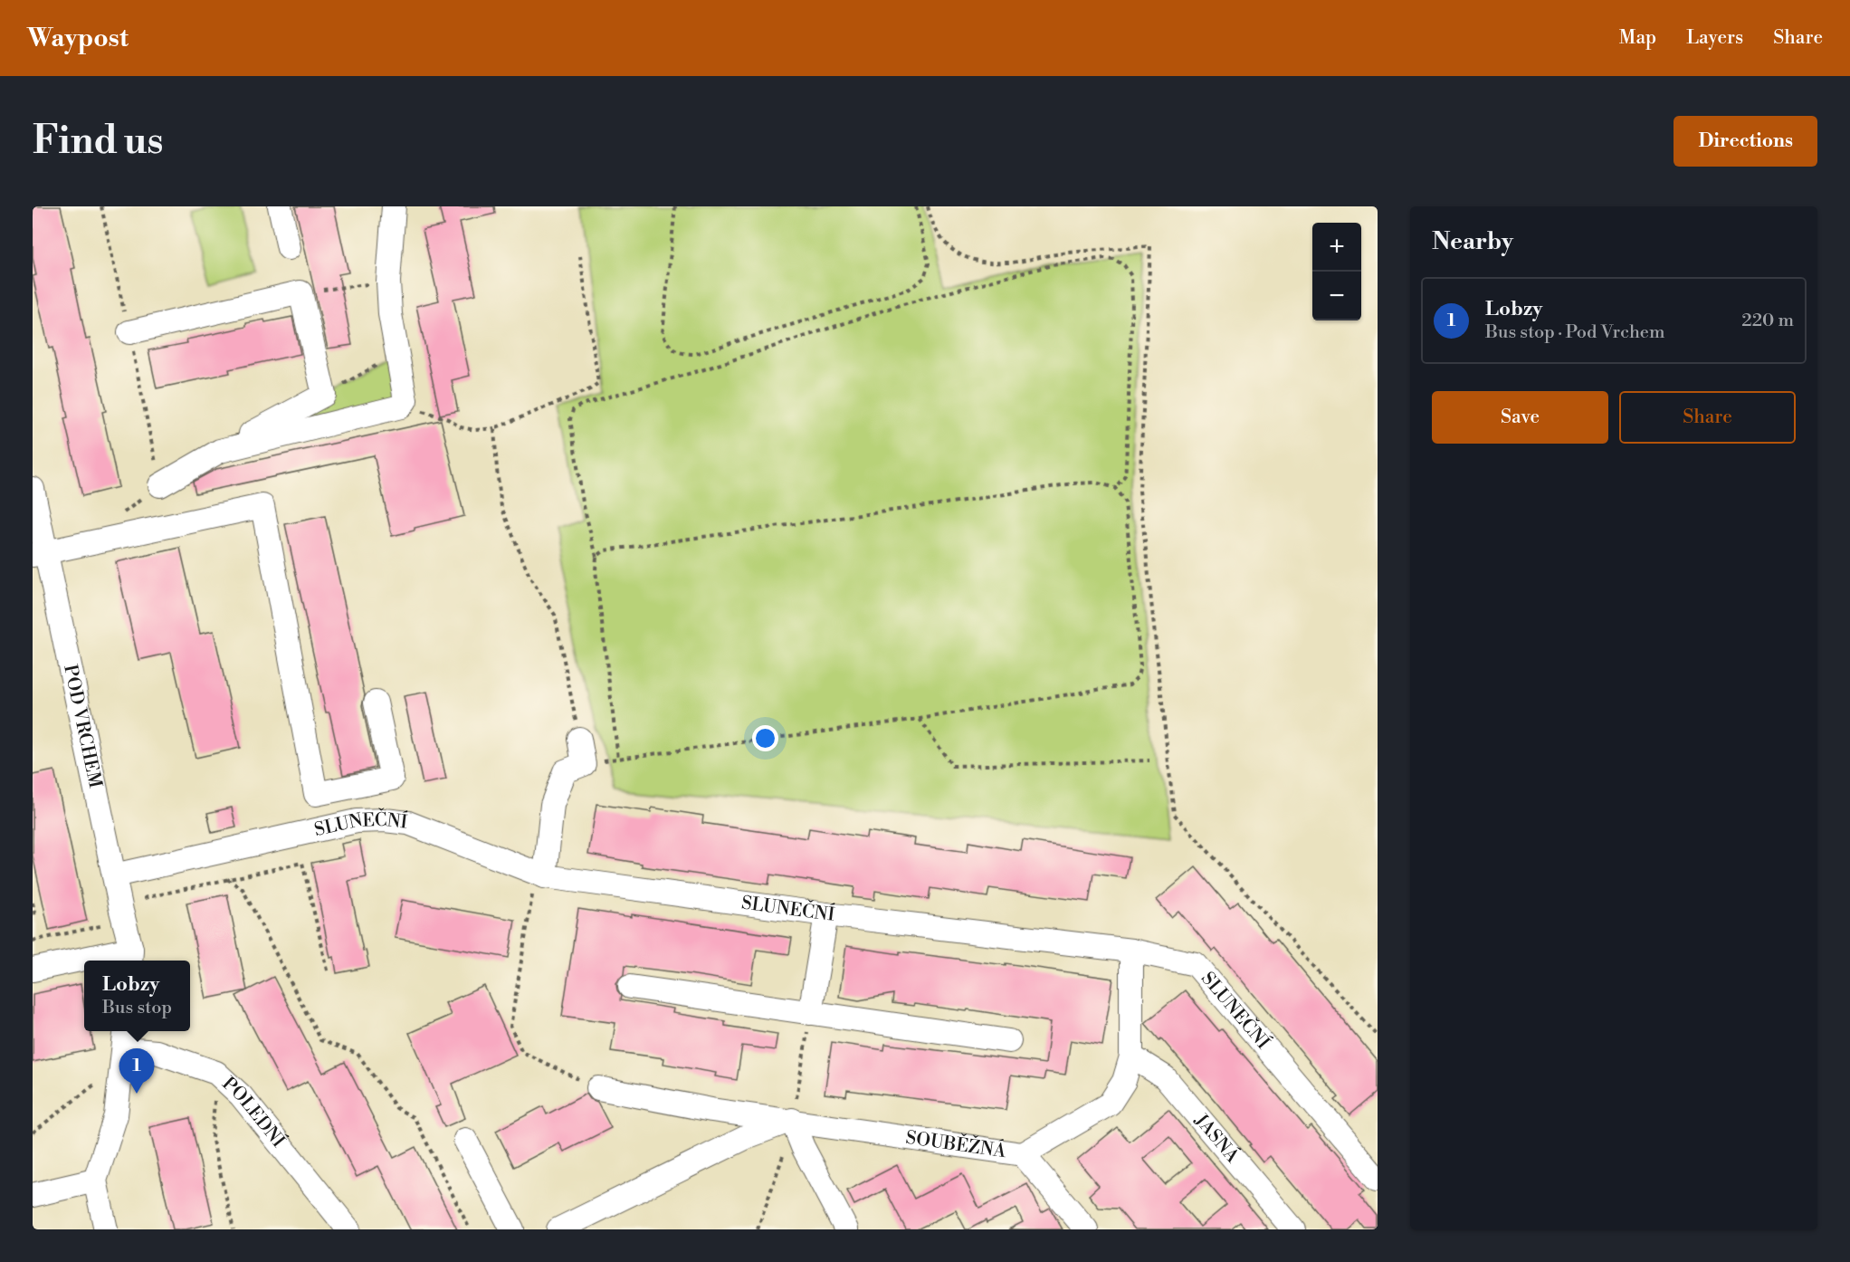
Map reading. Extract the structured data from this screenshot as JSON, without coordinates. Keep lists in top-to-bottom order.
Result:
{
  "streets": {
    "street": [
      "POD VRCHEM",
      "SLUNEČNÍ",
      "POLEDNÍ",
      "JASNÁ",
      "SOUBĚŽNÁ"
    ]
  },
  "crossings": [
    ["POD VRCHEM", "SLUNEČNÍ"]
  ],
  "page": {
    "header": "Waypost",
    "nav": ["Map", "Layers", "Share"],
    "buttons": [
      "Directions",
      ["Save", "Share"]
    ],
    "title": "Find us",
    "heading": "Nearby",
    "map_buttons": ["+", "−"],
    "list": [
      {
        "mark": "1",
        "name": "Lobzy",
        "note": "Bus stop · Pod Vrchem",
        "value": "220 m"
      }
    ],
    "popup": ["Lobzy", "Bus stop"],
    "pins": "1"
  }
}
